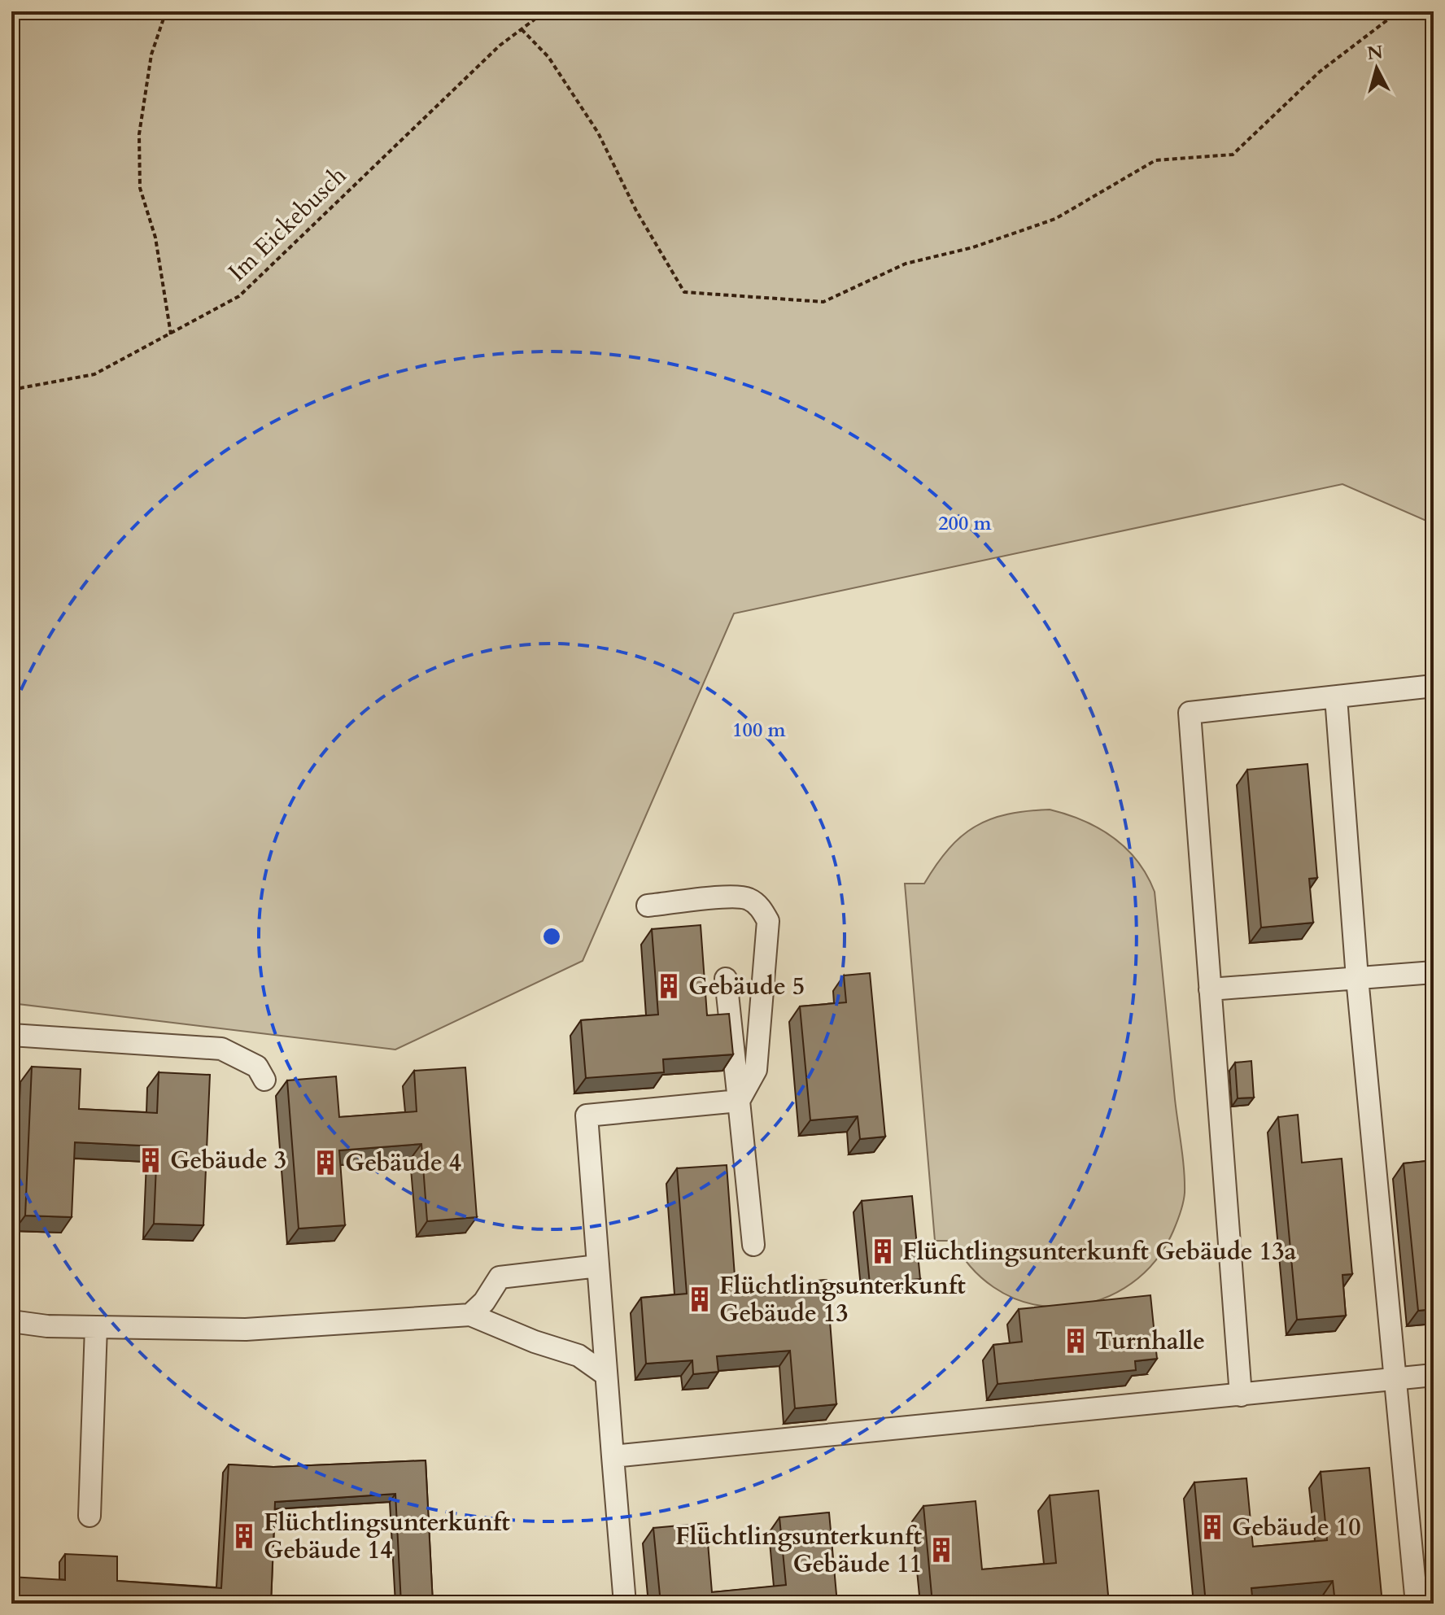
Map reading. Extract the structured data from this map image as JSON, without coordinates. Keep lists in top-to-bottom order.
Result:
{
  "streets": {
    "path": ["Im Eickebusch"]
  },
  "places": {
    "building": [
      "Gebäude 5",
      "Gebäude 3",
      "Gebäude 4",
      "Flüchtlingsunterkunft Gebäude 13a",
      "Flüchtlingsunterkunft Gebäude 13",
      "Turnhalle",
      "Gebäude 10",
      "Flüchtlingsunterkunft Gebäude 14",
      "Flüchtlingsunterkunft Gebäude 11"
    ]
  },
  "north": "top",
  "rings": ["200 m", "100 m"]
}
